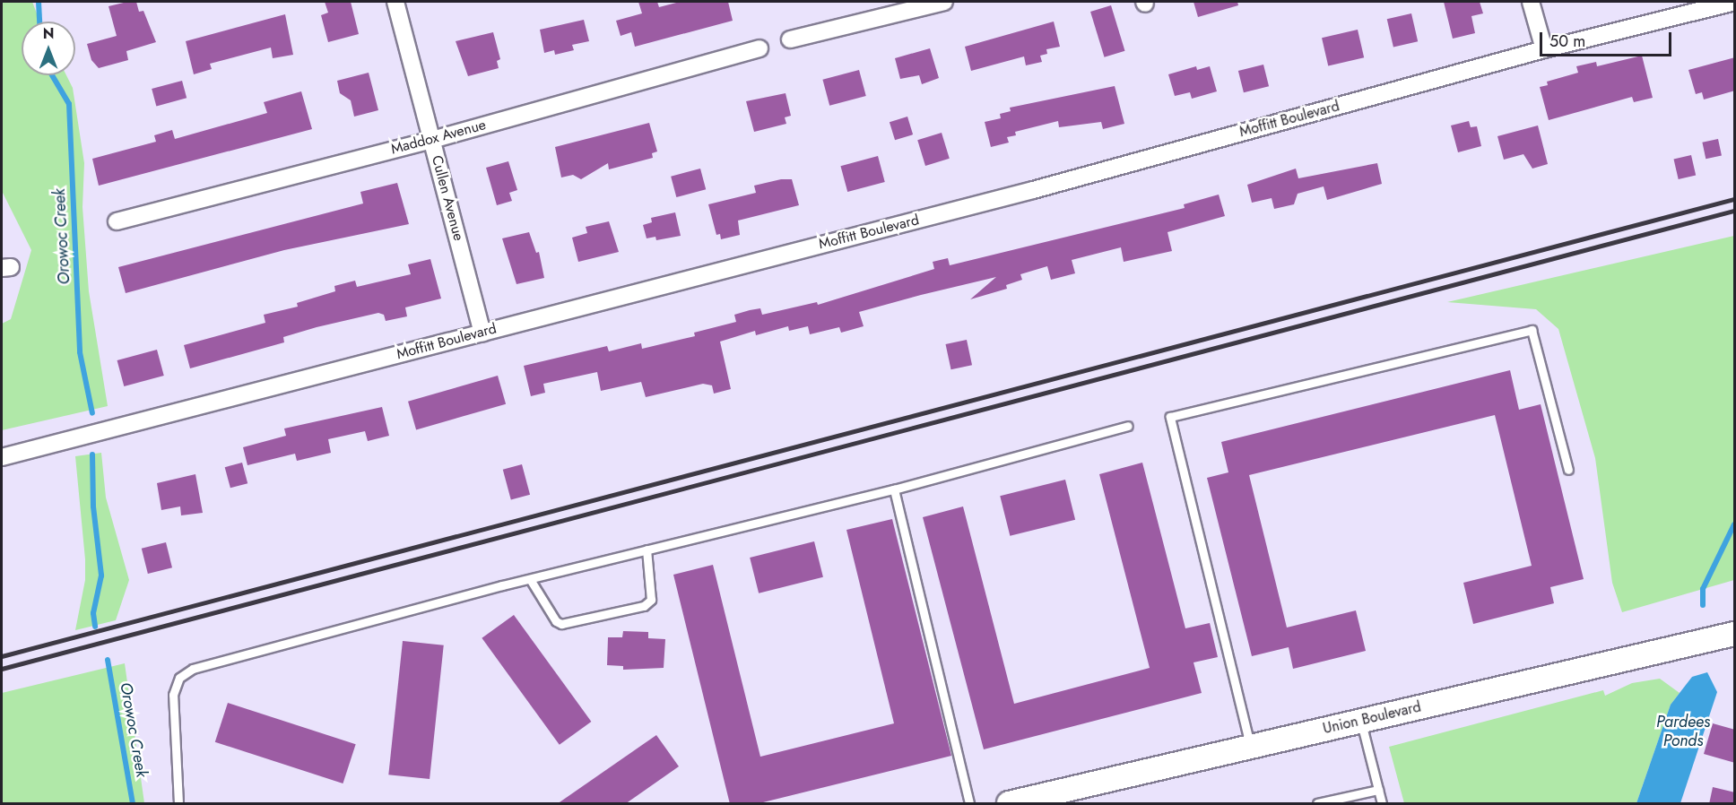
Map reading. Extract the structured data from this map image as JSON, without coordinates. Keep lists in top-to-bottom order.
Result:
{
  "streets": {
    "main road": ["Union Boulevard"],
    "street": ["Moffitt Boulevard", "Maddox Avenue", "Cullen Avenue"]
  },
  "crossings": [
    ["Moffitt Boulevard", "Cullen Avenue"],
    ["Maddox Avenue", "Cullen Avenue"]
  ],
  "water": ["Orowoc Creek", "Pardees Ponds"],
  "scale_bar": "50 m",
  "north": "top"
}
